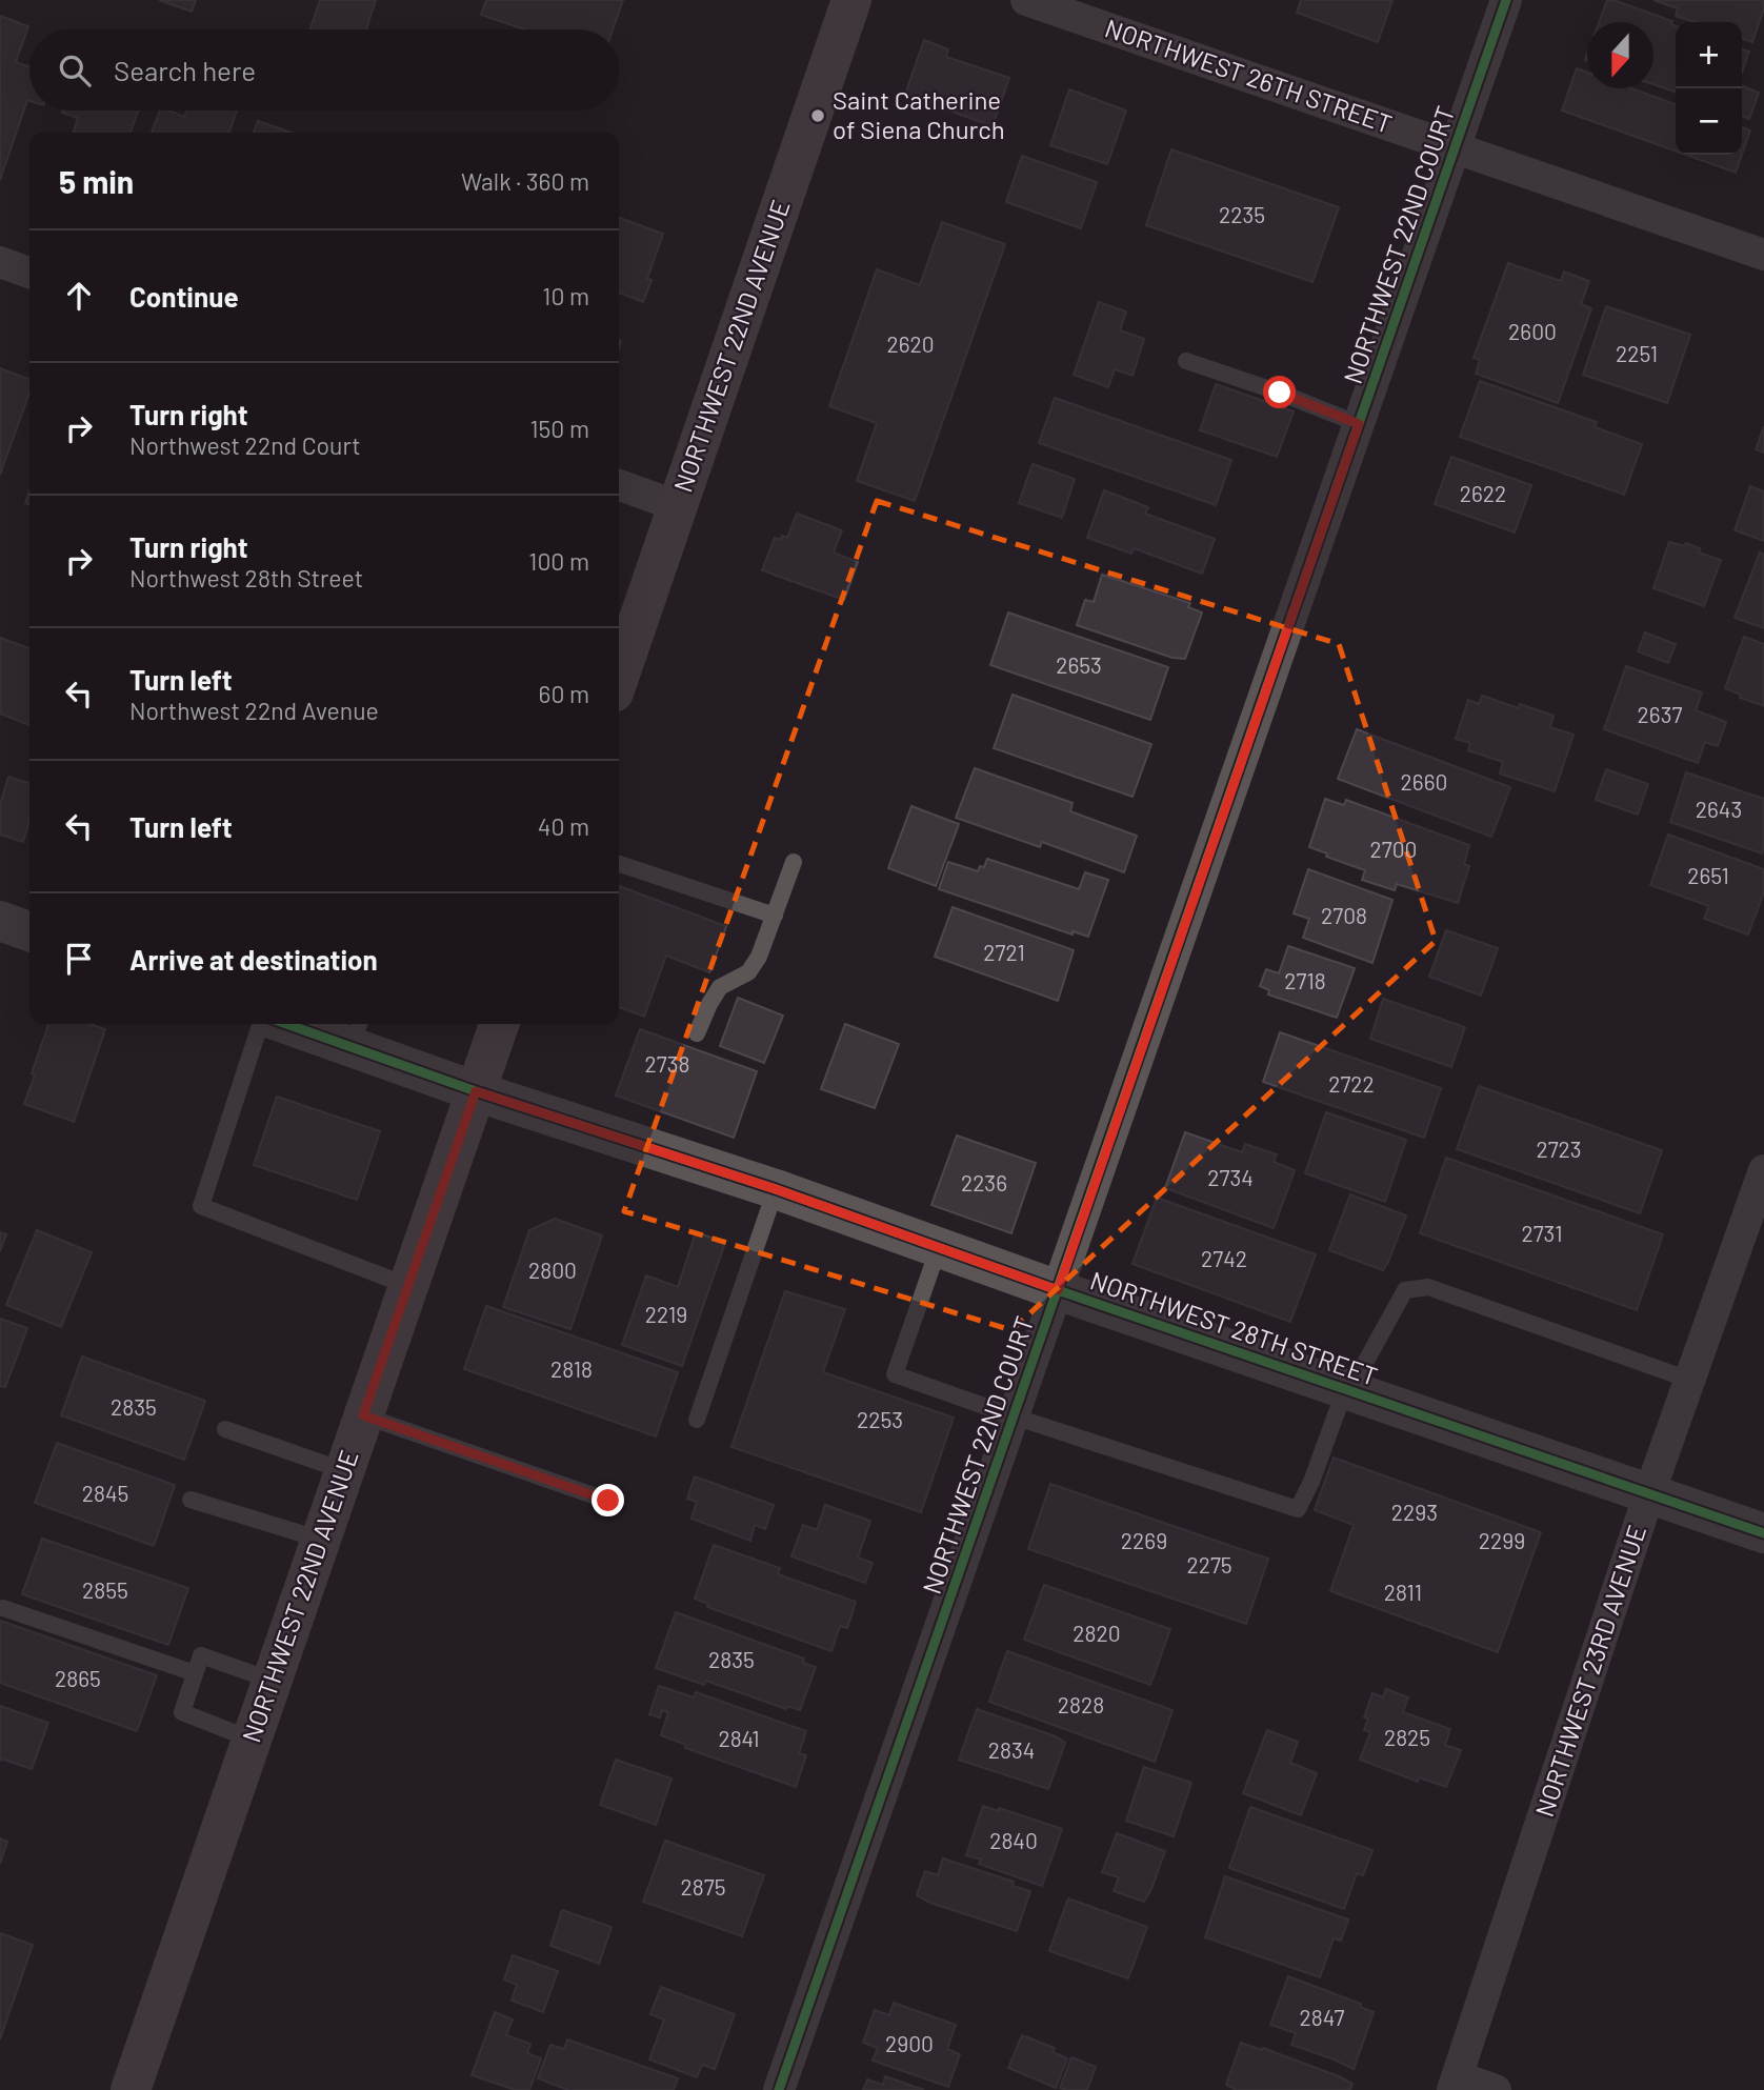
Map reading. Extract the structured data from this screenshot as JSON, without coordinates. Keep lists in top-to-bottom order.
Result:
{
  "streets": {
    "main road": ["NORTHWEST 22ND AVENUE"],
    "street": [
      "NORTHWEST 26TH STREET",
      "NORTHWEST 22ND COURT",
      "NORTHWEST 28TH STREET",
      "NORTHWEST 23RD AVENUE"
    ]
  },
  "crossings": [
    ["NORTHWEST 26TH STREET", "NORTHWEST 22ND COURT"],
    ["NORTHWEST 22ND COURT", "NORTHWEST 28TH STREET"],
    ["NORTHWEST 22ND AVENUE", "NORTHWEST 28TH STREET"],
    ["NORTHWEST 28TH STREET", "NORTHWEST 23RD AVENUE"]
  ],
  "places": ["Saint Catherine of Siena Church"],
  "house_numbers": [
    "2235",
    "2600",
    "2620",
    "2251",
    "2622",
    "2653",
    "2637",
    "2660",
    "2643",
    "2700",
    "2651",
    "2708",
    "2721",
    "2718",
    "2738",
    "2722",
    "2723",
    "2734",
    "2236",
    "2731",
    "2742",
    "2800",
    "2219",
    "2818",
    "2835",
    "2253",
    "2845",
    "2293",
    "2269",
    "2299",
    "2275",
    "2855",
    "2811",
    "2820",
    "2835",
    "2865",
    "2828",
    "2825",
    "2841",
    "2834",
    "2840",
    "2875",
    "2847",
    "2900"
  ],
  "north": "bottom",
  "page": {
    "map_buttons": ["+", "−"],
    "search": "Search here",
    "heading": ["5 min", "Walk · 360 m"],
    "list": [
      ["Continue", "10 m"],
      ["Turn right", "Northwest 22nd Court", "150 m"],
      ["Turn right", "Northwest 28th Street", "100 m"],
      ["Turn left", "Northwest 22nd Avenue", "60 m"],
      ["Turn left", "40 m"],
      "Arrive at destination"
    ]
  }
}
